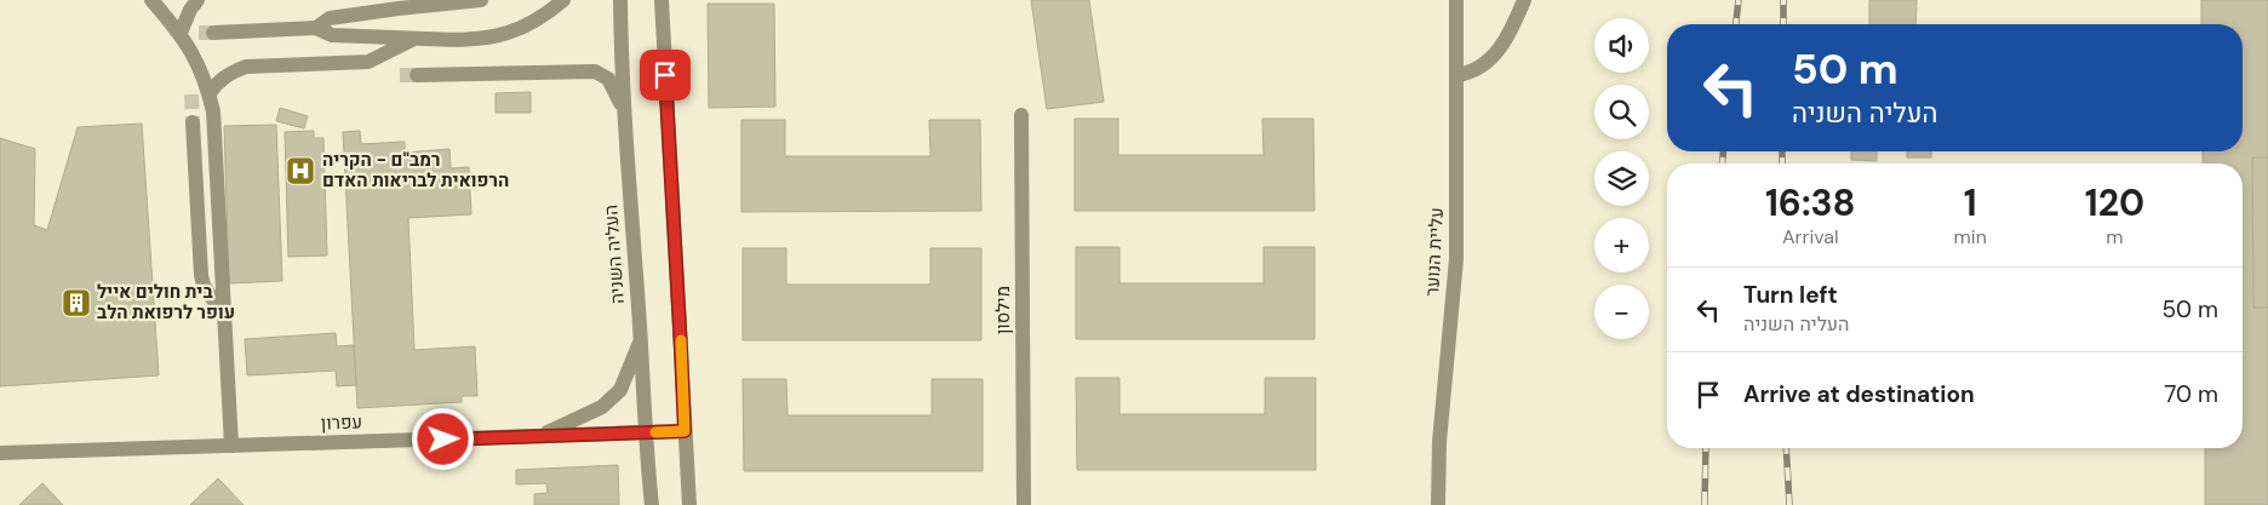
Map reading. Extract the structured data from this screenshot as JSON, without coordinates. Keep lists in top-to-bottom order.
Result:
{
  "streets": {
    "street": [
      "עליית הנוער",
      "העליה השניה",
      "מילסון",
      "עפרון"
    ]
  },
  "crossings": [
    ["העליה השניה", "עפרון"]
  ],
  "places": {
    "hospital": ["רמב\"ם - הקריה הרפואית לבריאות האדם"],
    "building": ["בית חולים אייל עופר לרפואת הלב"]
  },
  "page": {
    "map_buttons": ["+", "−"],
    "turn": ["50 m", "העליה השניה"],
    "eta": [
      "16:38",
      "Arrival",
      "1",
      "min",
      "120",
      "m"
    ],
    "list": [
      {
        "name": "Turn left",
        "note": "העליה השניה",
        "value": "50 m"
      },
      {
        "name": "Arrive at destination",
        "value": "70 m"
      }
    ]
  }
}
